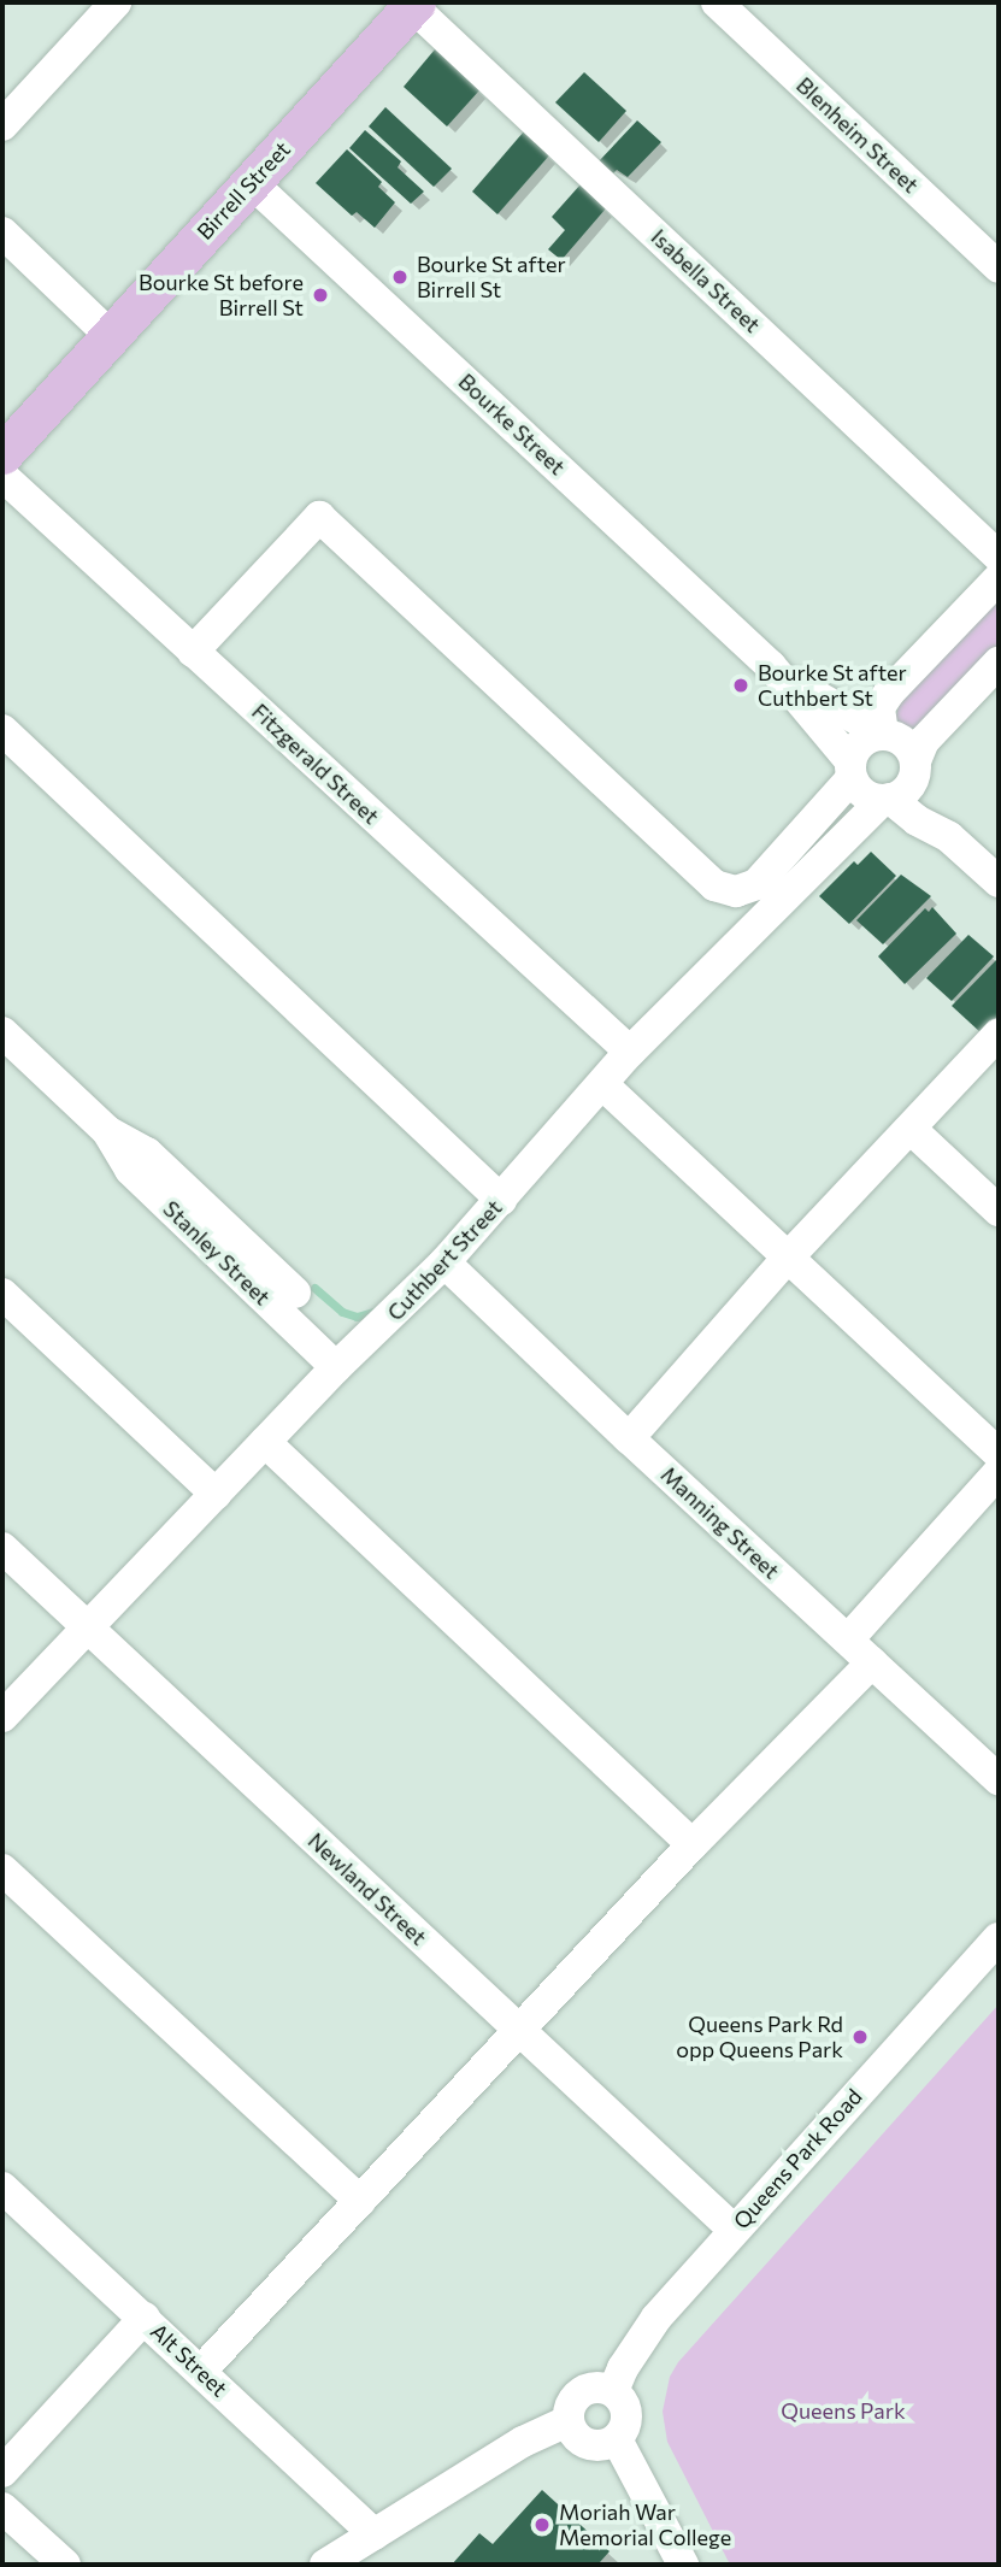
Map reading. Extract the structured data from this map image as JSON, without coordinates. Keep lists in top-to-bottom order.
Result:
{
  "streets": {
    "main road": ["Birrell Street"],
    "street": [
      "Blenheim Street",
      "Isabella Street",
      "Bourke Street",
      "Fitzgerald Street",
      "Stanley Street",
      "Cuthbert Street",
      "Manning Street",
      "Newland Street",
      "Queens Park Road",
      "Alt Street"
    ]
  },
  "crossings": [
    ["Birrell Street", "Isabella Street"],
    ["Birrell Street", "Bourke Street"],
    ["Bourke Street", "Cuthbert Street"],
    ["Fitzgerald Street", "Cuthbert Street"],
    ["Stanley Street", "Cuthbert Street"],
    ["Cuthbert Street", "Manning Street"],
    ["Cuthbert Street", "Newland Street"],
    ["Newland Street", "Queens Park Road"]
  ],
  "parks": ["Queens Park"],
  "places": [
    "Bourke St after Birrell St",
    "Bourke St before Birrell St",
    "Bourke St after Cuthbert St",
    "Queens Park Rd opp Queens Park",
    "Moriah War Memorial College"
  ]
}
